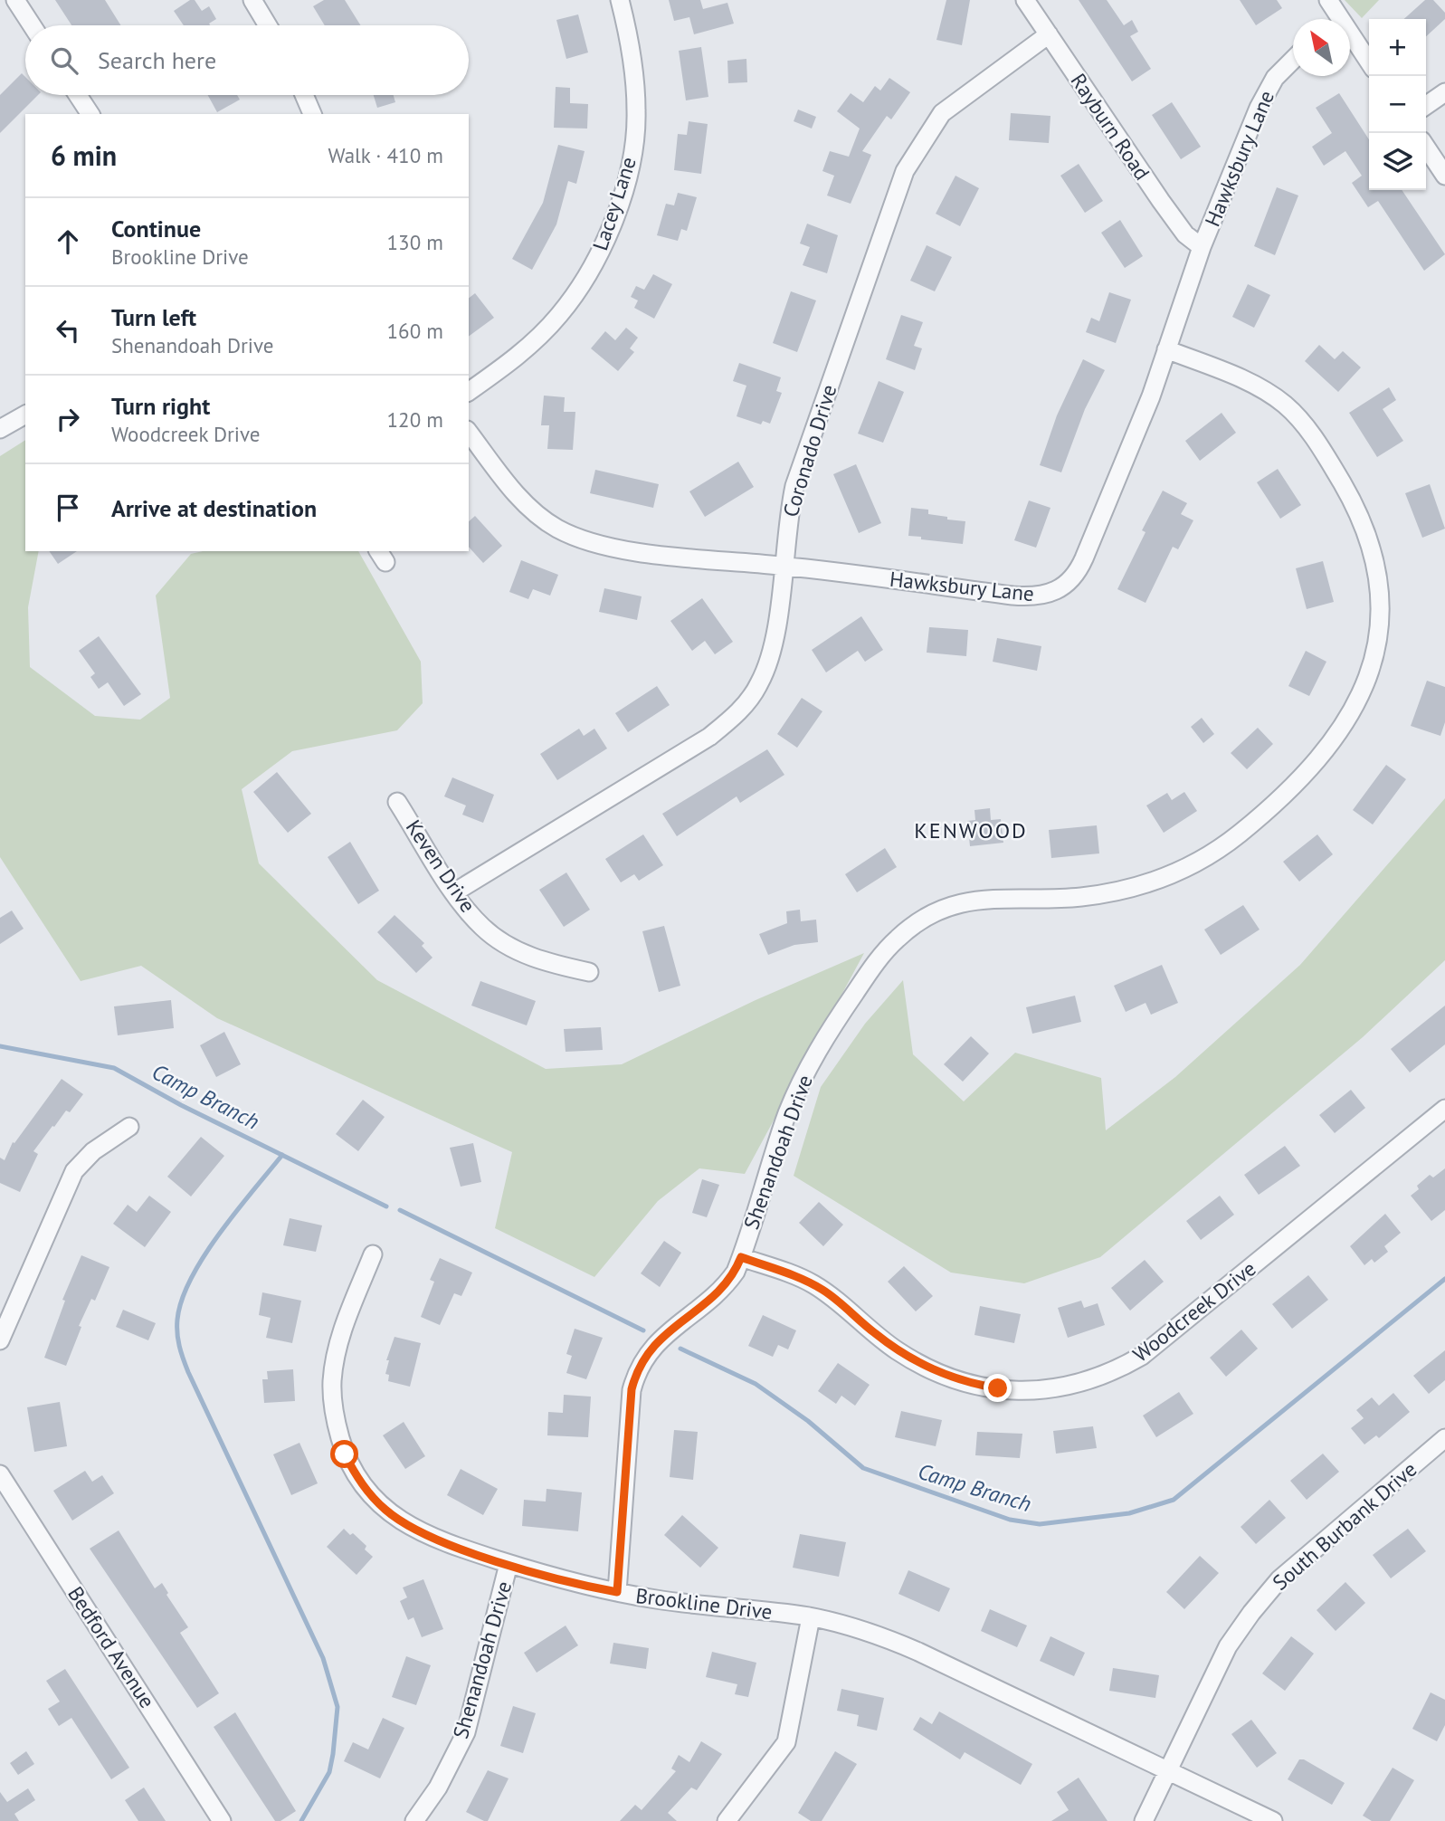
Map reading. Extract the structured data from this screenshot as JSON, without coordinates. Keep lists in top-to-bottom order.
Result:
{
  "streets": {
    "street": [
      "Rayburn Road",
      "Hawksbury Lane",
      "Lacey Lane",
      "Coronado Drive",
      "Keven Drive",
      "Shenandoah Drive",
      "Woodcreek Drive",
      "South Burbank Drive",
      "Brookline Drive",
      "Bedford Avenue"
    ]
  },
  "crossings": [
    ["Rayburn Road", "Hawksbury Lane"],
    ["Rayburn Road", "Coronado Drive"],
    ["Hawksbury Lane", "Coronado Drive"],
    ["Hawksbury Lane", "Shenandoah Drive"],
    ["Coronado Drive", "Keven Drive"],
    ["Shenandoah Drive", "Woodcreek Drive"],
    ["Shenandoah Drive", "Brookline Drive"],
    ["South Burbank Drive", "Brookline Drive"]
  ],
  "districts": ["KENWOOD"],
  "water": ["Camp Branch"],
  "north": "top left",
  "page": {
    "map_buttons": ["+", "−"],
    "search": "Search here",
    "heading": ["6 min", "Walk · 410 m"],
    "list": [
      ["Continue", "Brookline Drive", "130 m"],
      ["Turn left", "Shenandoah Drive", "160 m"],
      ["Turn right", "Woodcreek Drive", "120 m"],
      "Arrive at destination"
    ]
  }
}
